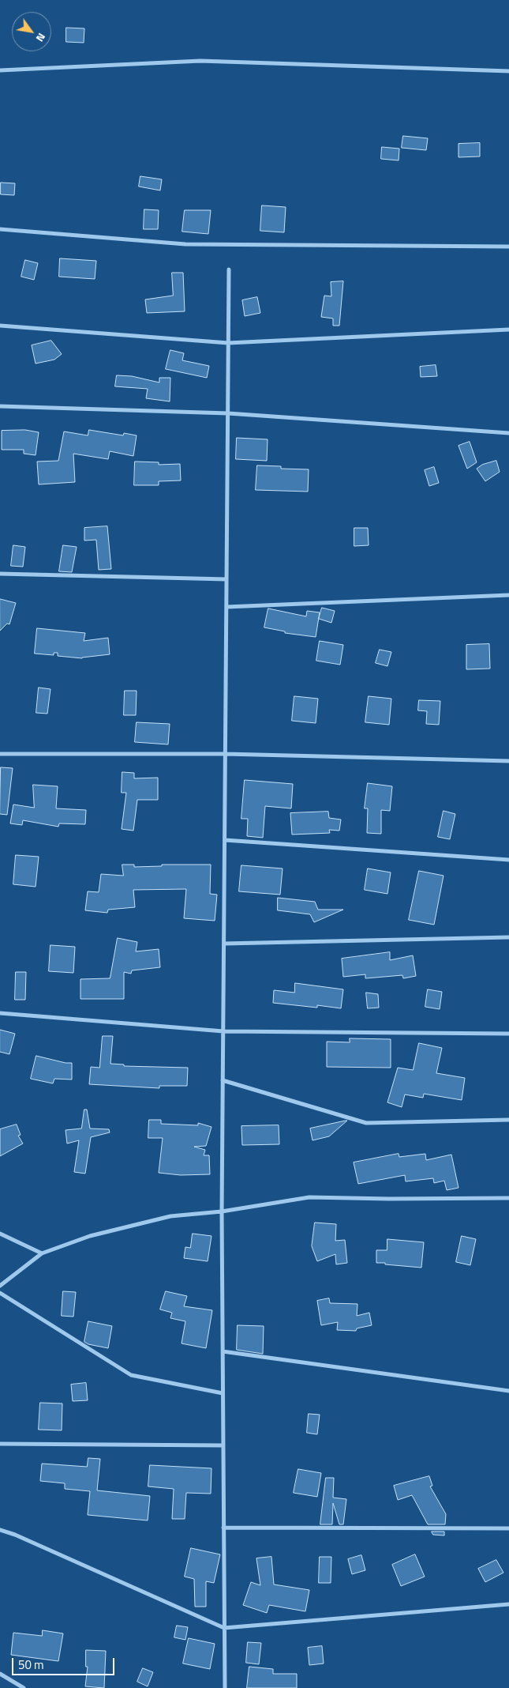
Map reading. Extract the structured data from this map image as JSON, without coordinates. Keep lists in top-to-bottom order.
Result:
{
  "scale_bar": "50 m",
  "north": "bottom right"
}
